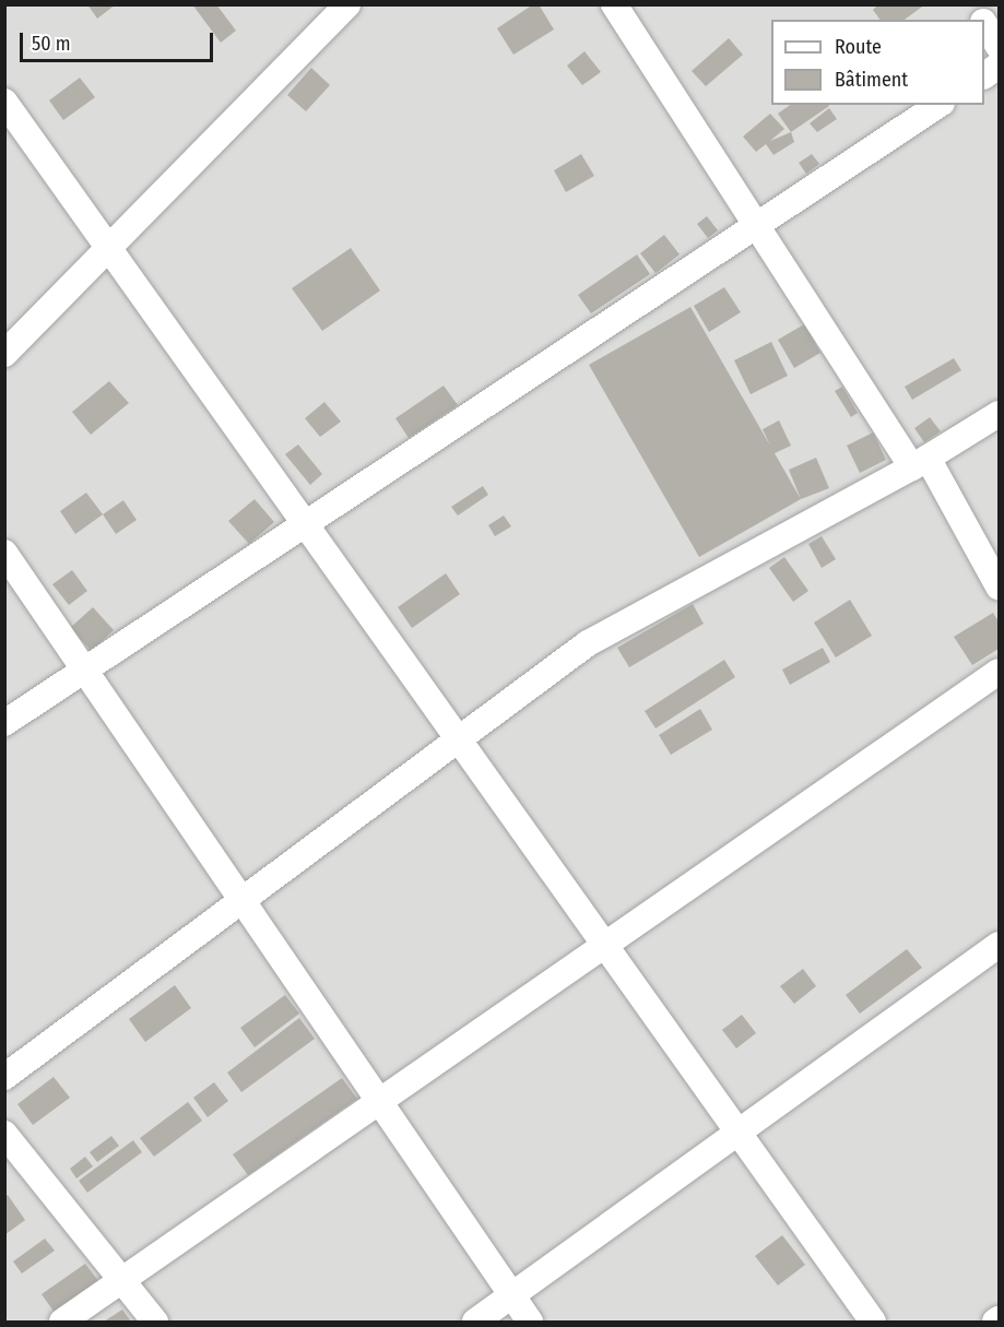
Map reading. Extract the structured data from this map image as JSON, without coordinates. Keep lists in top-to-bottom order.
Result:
{
  "legend": ["Route", "Bâtiment"],
  "scale_bar": "50 m"
}
